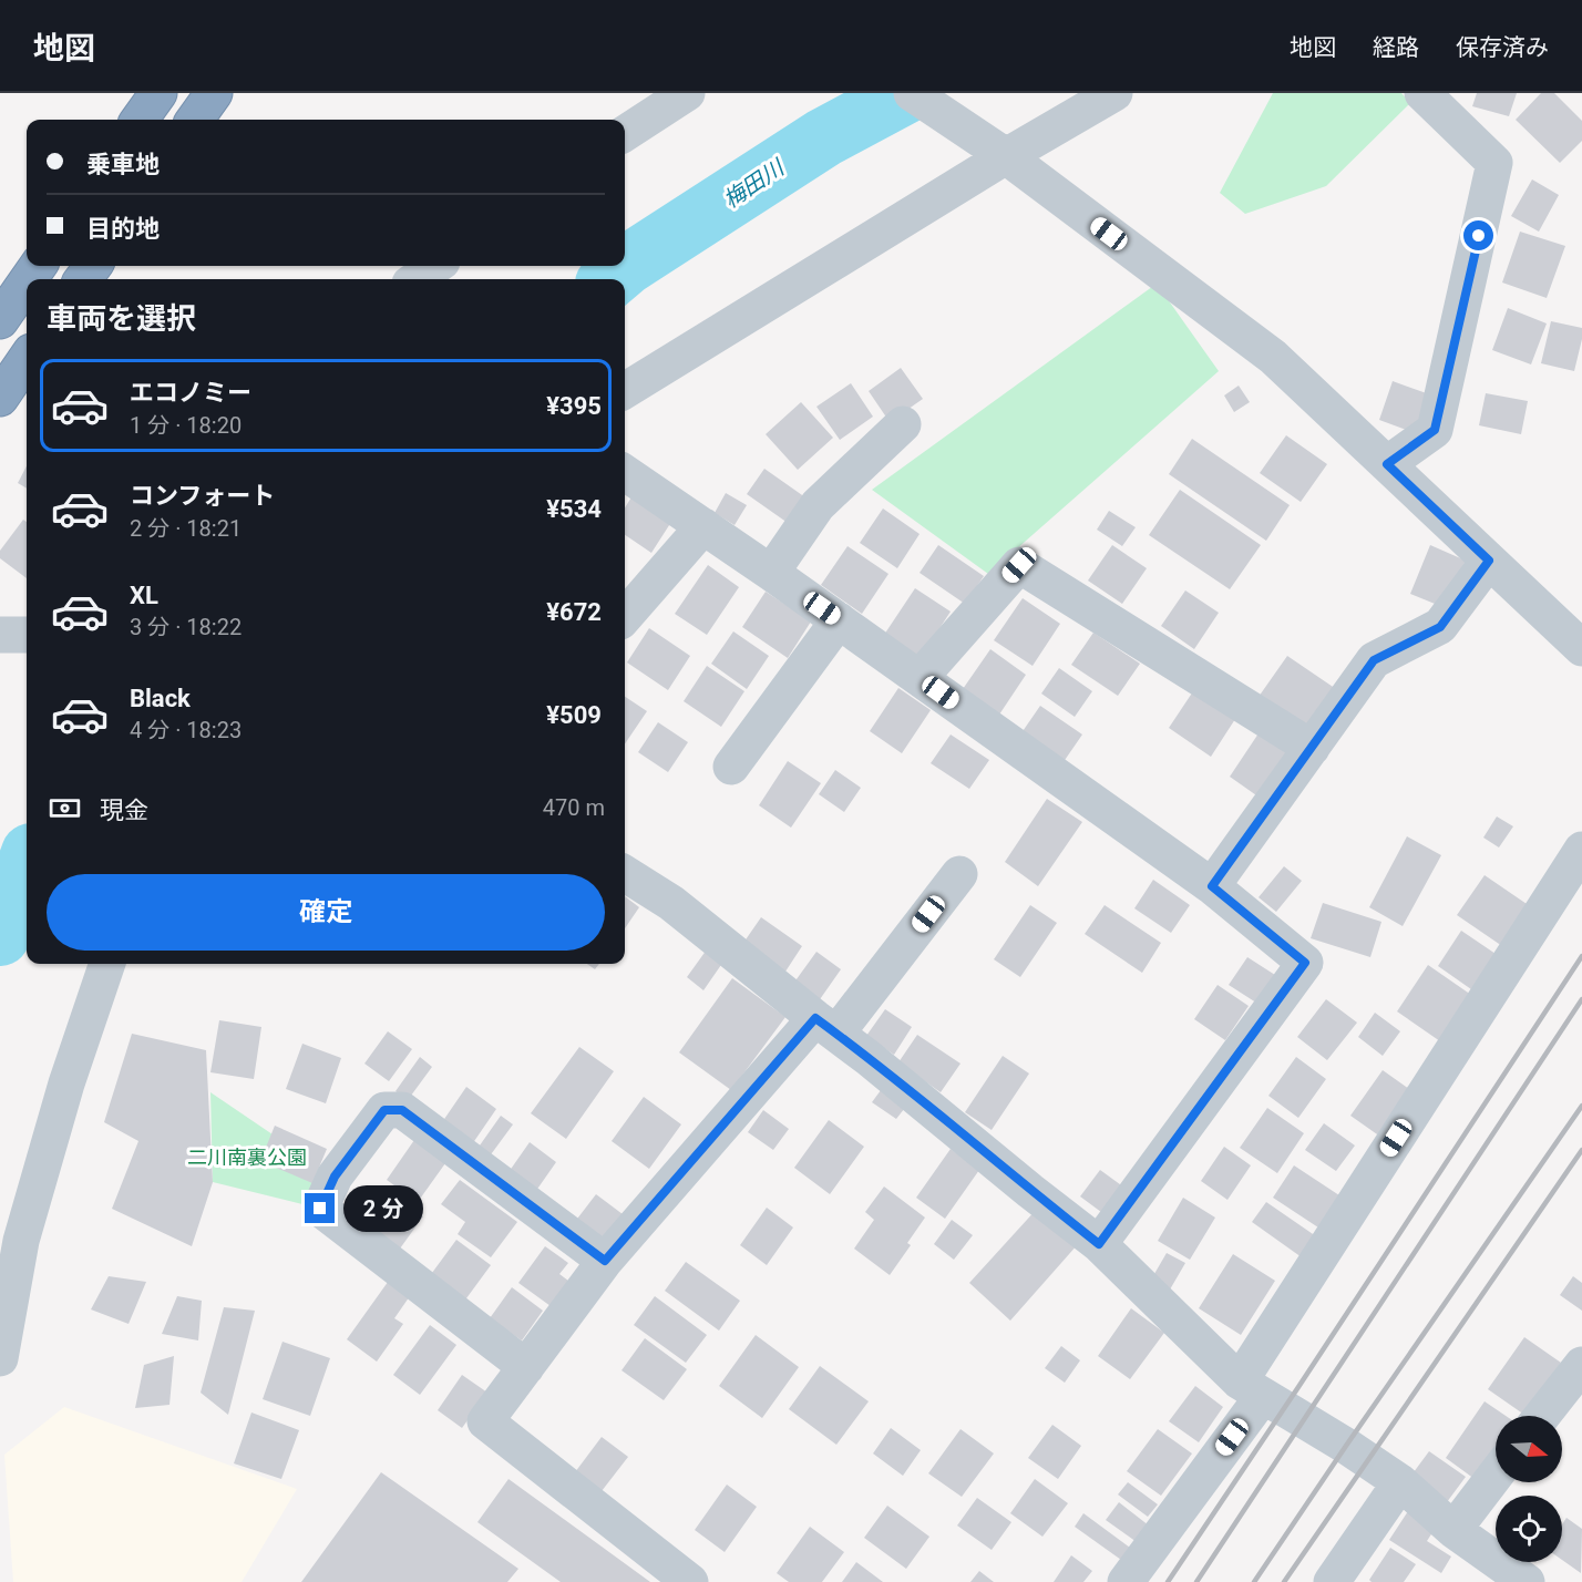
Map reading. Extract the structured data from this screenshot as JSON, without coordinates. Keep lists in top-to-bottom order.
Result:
{
  "water": ["梅田川"],
  "parks": ["二川南裏公園"],
  "north": "right",
  "page": {
    "header": "地図",
    "nav": ["地図", "経路", "保存済み"],
    "banner": ["乗車地", "目的地"],
    "heading": "車両を選択",
    "list": [
      {
        "name": "エコノミー",
        "note": "1 分 · 18:20",
        "value": "¥395"
      },
      {
        "name": "コンフォート",
        "note": "2 分 · 18:21",
        "value": "¥534"
      },
      {
        "name": "XL",
        "note": "3 分 · 18:22",
        "value": "¥672"
      },
      {
        "name": "Black",
        "note": "4 分 · 18:23",
        "value": "¥509"
      }
    ],
    "pay": ["現金", "470 m"],
    "buttons": "確定",
    "bubble": "2 分"
  }
}
